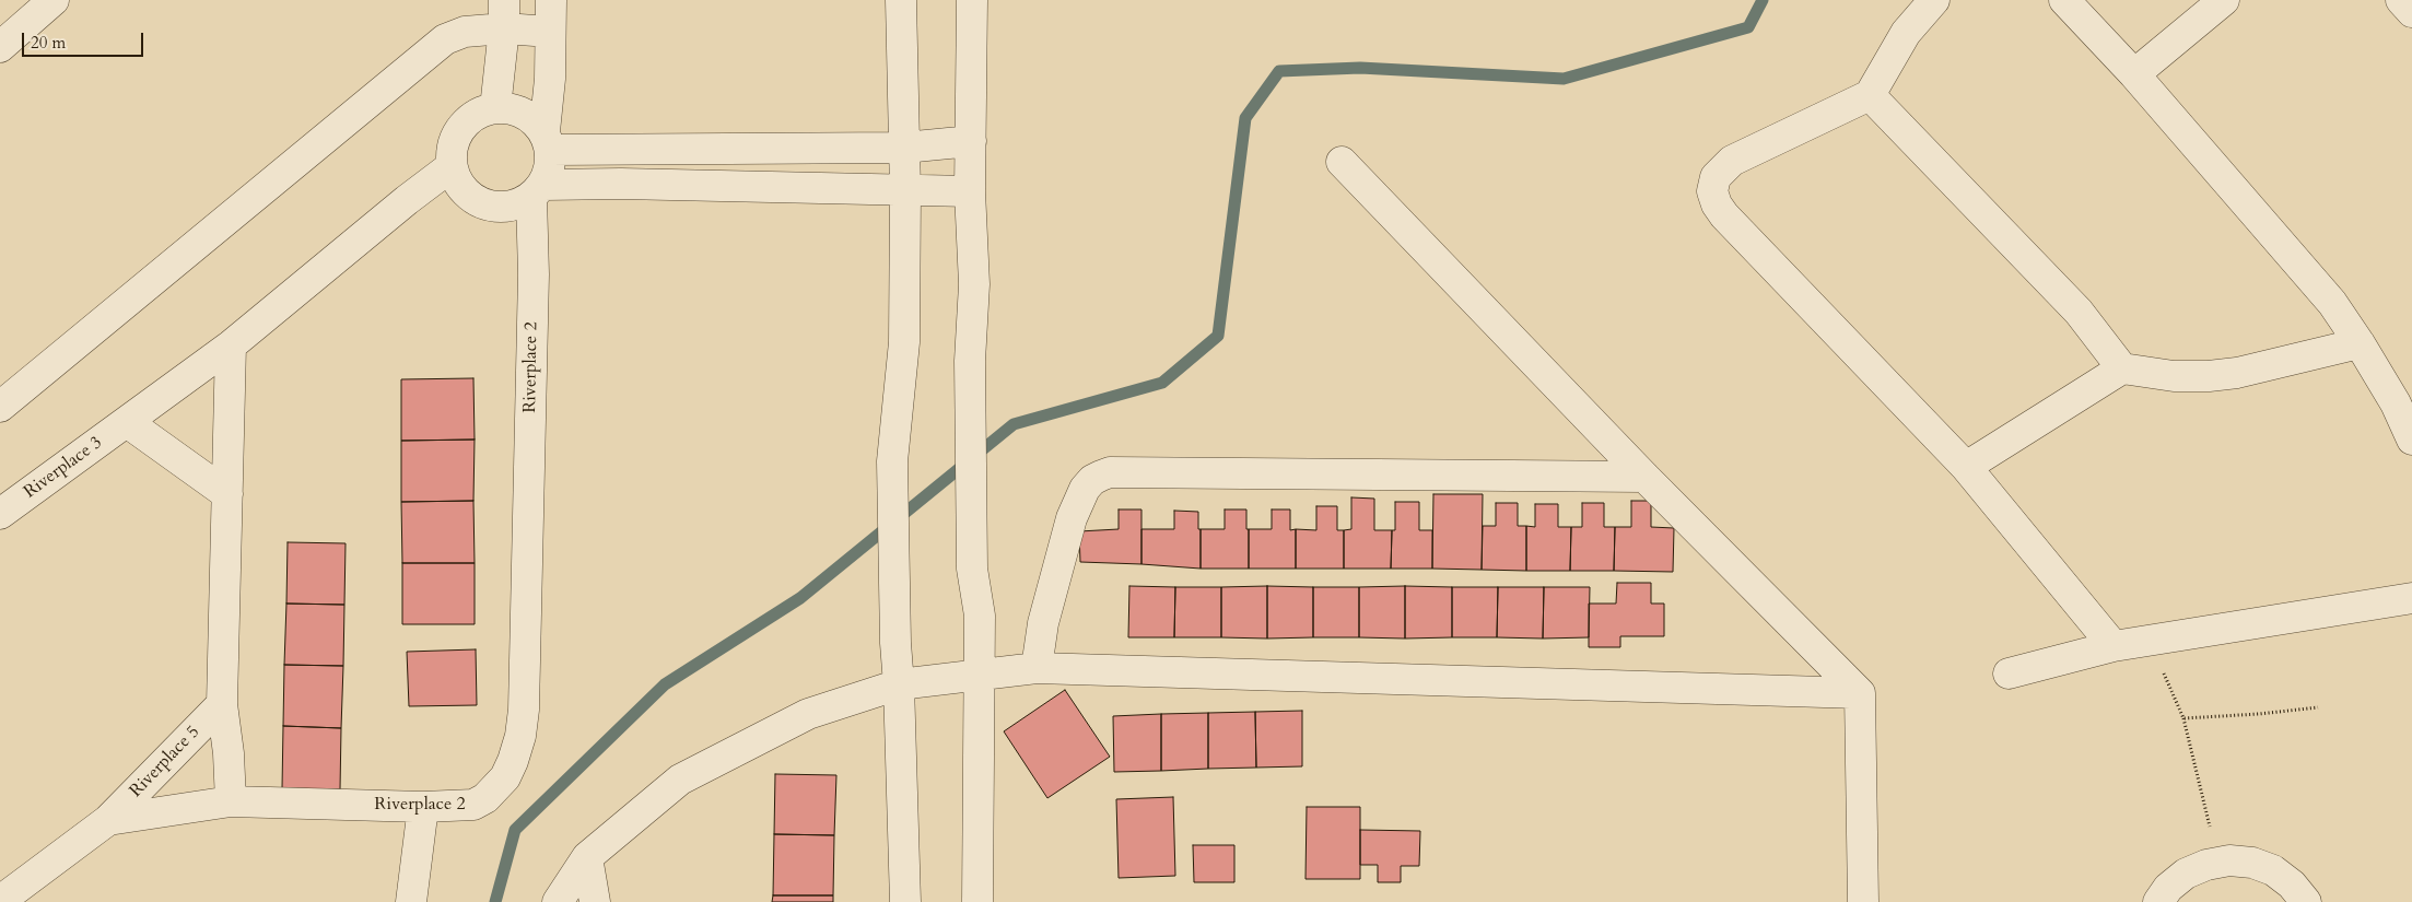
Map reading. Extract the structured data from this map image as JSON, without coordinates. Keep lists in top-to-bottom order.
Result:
{
  "streets": {
    "street": ["Riverplace 2", "Riverplace 3", "Riverplace 5"]
  },
  "crossings": [
    ["Riverplace 2", "Riverplace 3"],
    ["Riverplace 2", "Riverplace 5"]
  ],
  "scale_bar": "20 m"
}
